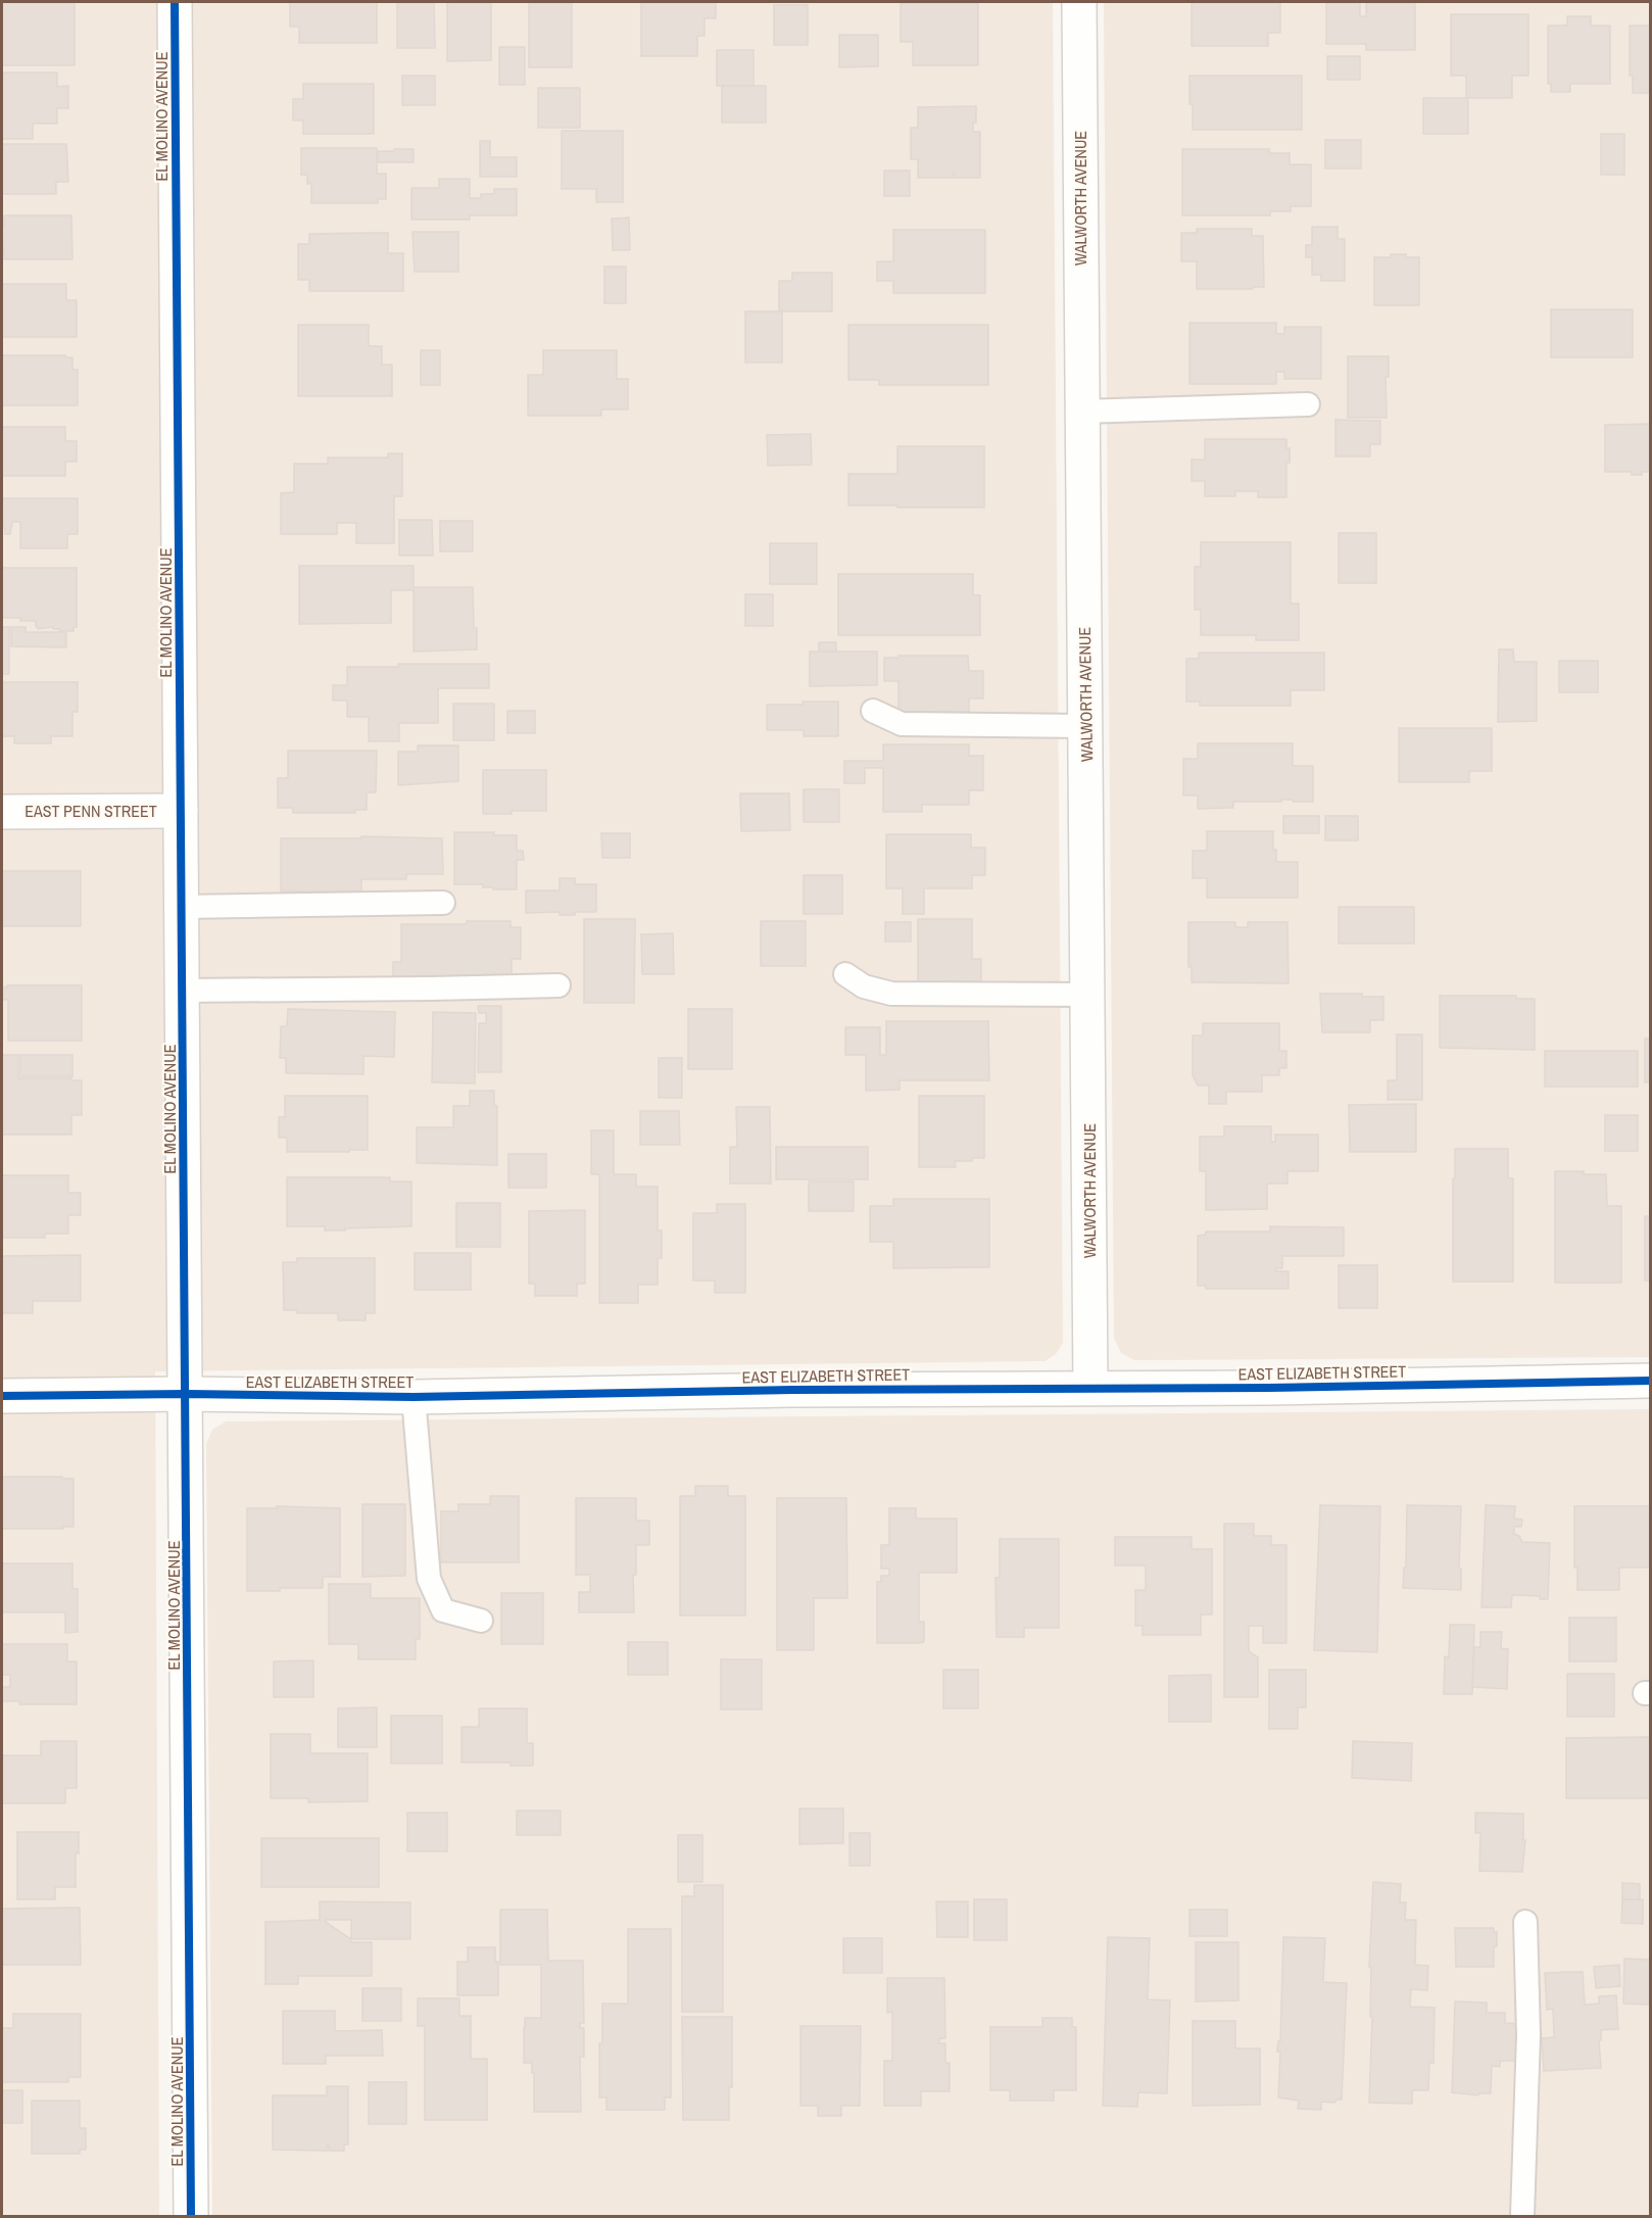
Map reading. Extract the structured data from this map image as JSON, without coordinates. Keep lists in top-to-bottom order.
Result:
{
  "streets": {
    "street": [
      "EL MOLINO AVENUE",
      "WALWORTH AVENUE",
      "EAST PENN STREET",
      "EAST ELIZABETH STREET"
    ]
  },
  "crossings": [
    ["EL MOLINO AVENUE", "EAST PENN STREET"],
    ["EL MOLINO AVENUE", "EAST ELIZABETH STREET"],
    ["WALWORTH AVENUE", "EAST ELIZABETH STREET"]
  ]
}
